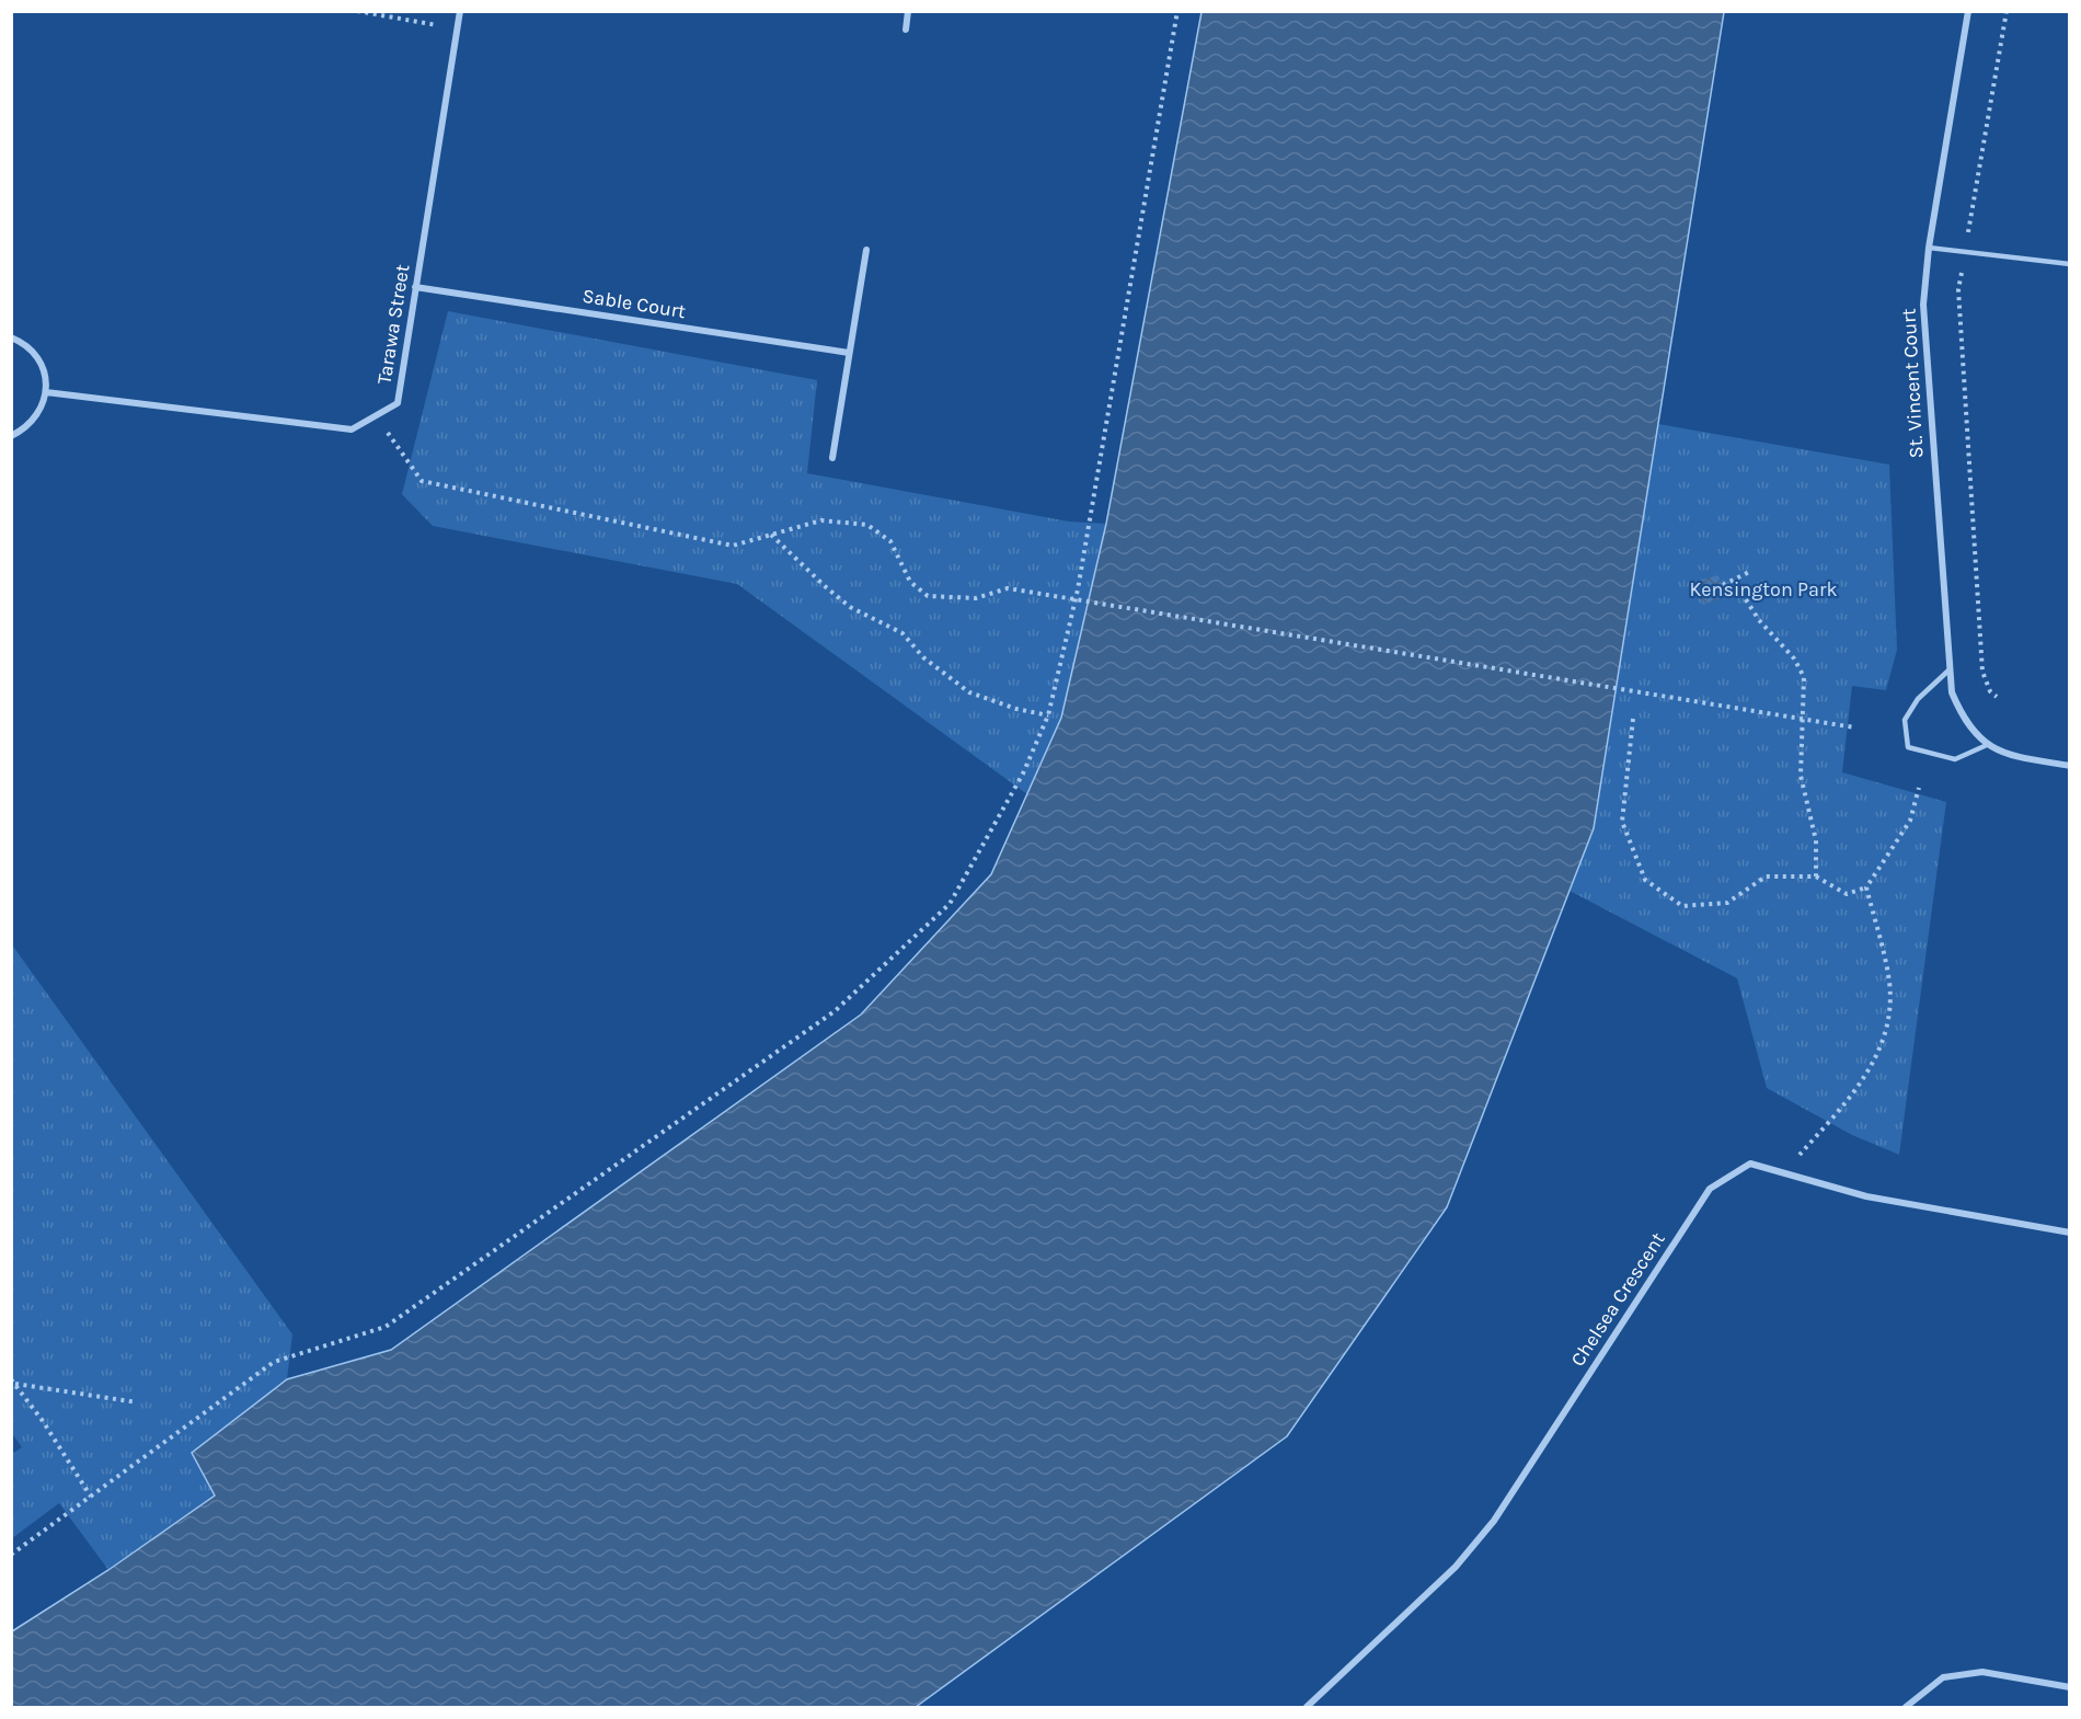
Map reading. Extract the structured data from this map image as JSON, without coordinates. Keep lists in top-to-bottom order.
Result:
{
  "streets": {
    "street": [
      "Sable Court",
      "Tarawa Street",
      "St. Vincent Court",
      "Chelsea Crescent"
    ]
  },
  "crossings": [
    ["Sable Court", "Tarawa Street"]
  ],
  "parks": ["Kensington Park"]
}
